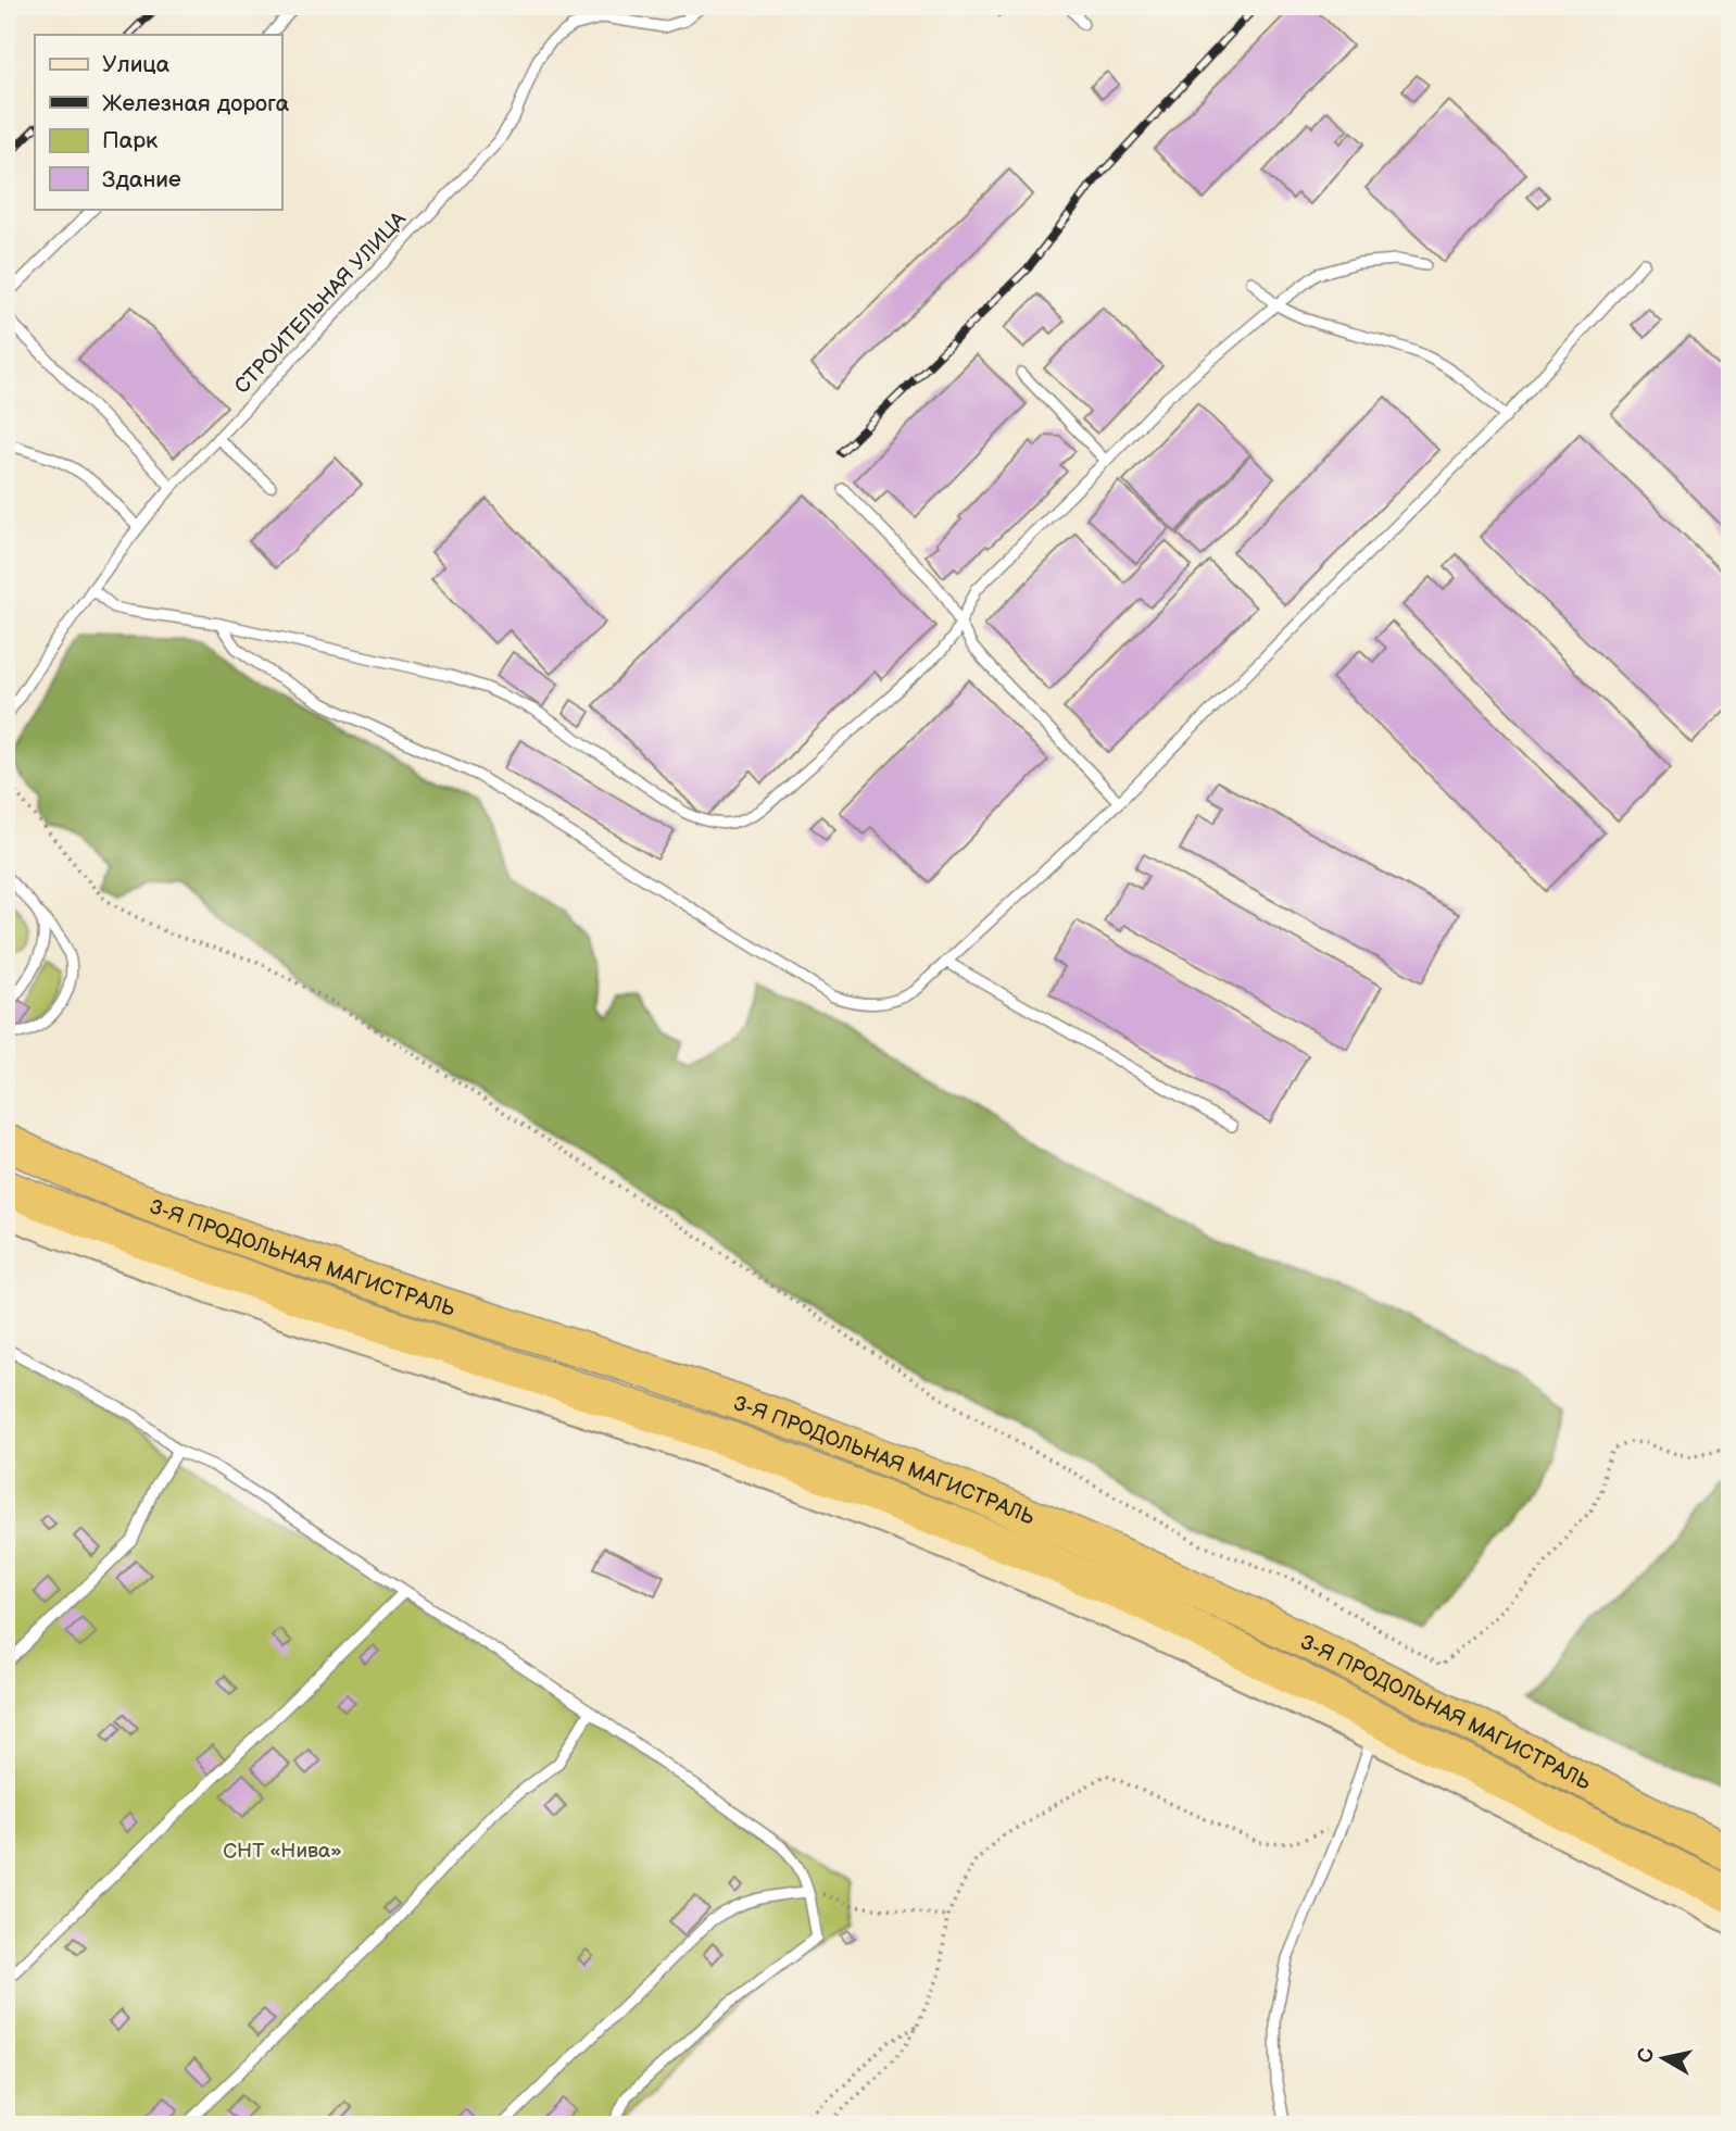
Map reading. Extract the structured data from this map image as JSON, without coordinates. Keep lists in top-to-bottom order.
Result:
{
  "streets": {
    "highway": ["3-Я ПРОДОЛЬНАЯ МАГИСТРАЛЬ"],
    "lane": ["СТРОИТЕЛЬНАЯ УЛИЦА"]
  },
  "parks": ["СНТ «Нива»"],
  "legend": [
    "Улица",
    "Железная дорога",
    "Парк",
    "Здание"
  ],
  "north": "left"
}
